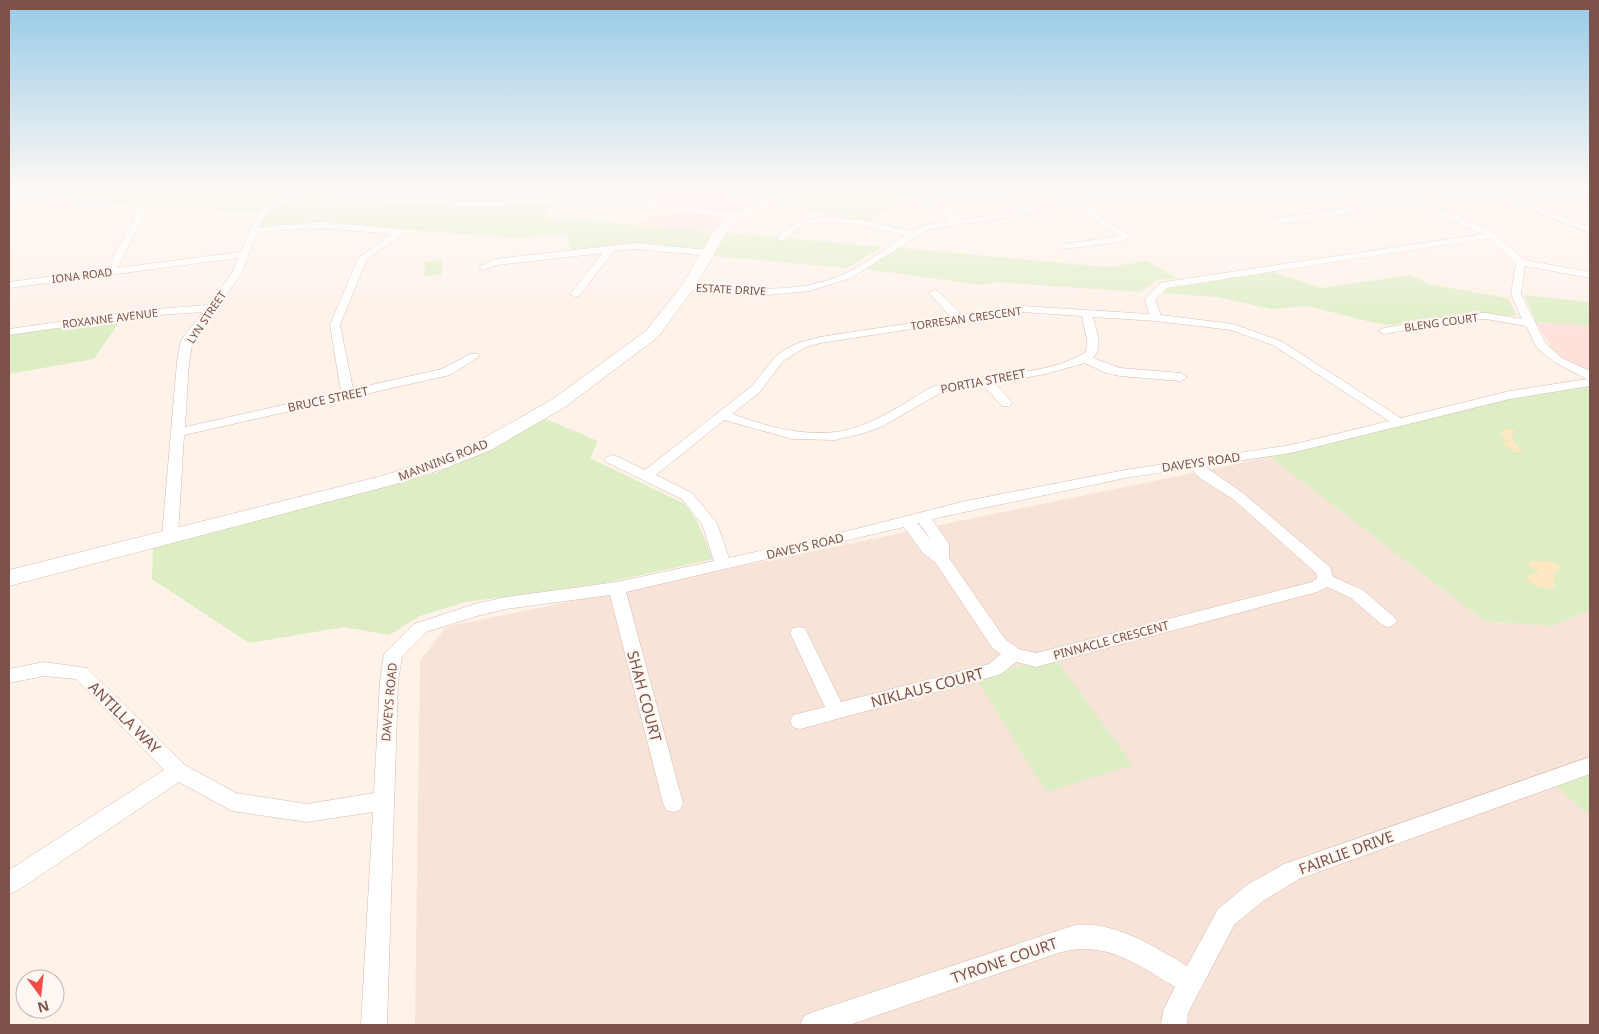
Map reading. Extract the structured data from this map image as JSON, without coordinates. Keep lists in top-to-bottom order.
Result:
{
  "streets": {
    "street": [
      "IONA ROAD",
      "ESTATE DRIVE",
      "LYN STREET",
      "ROXANNE AVENUE",
      "TORRESAN CRESCENT",
      "BLENG COURT",
      "PORTIA STREET",
      "BRUCE STREET",
      "MANNING ROAD",
      "DAVEYS ROAD",
      "PINNACLE CRESCENT",
      "NIKLAUS COURT",
      "SHAH COURT",
      "ANTILLA WAY",
      "FAIRLIE DRIVE",
      "TYRONE COURT"
    ]
  },
  "crossings": [
    ["IONA ROAD", "LYN STREET"],
    ["ESTATE DRIVE", "MANNING ROAD"],
    ["LYN STREET", "ROXANNE AVENUE"],
    ["LYN STREET", "BRUCE STREET"],
    ["LYN STREET", "MANNING ROAD"],
    ["TORRESAN CRESCENT", "PORTIA STREET"],
    ["TORRESAN CRESCENT", "DAVEYS ROAD"],
    ["DAVEYS ROAD", "PINNACLE CRESCENT"],
    ["DAVEYS ROAD", "SHAH COURT"],
    ["DAVEYS ROAD", "ANTILLA WAY"],
    ["PINNACLE CRESCENT", "NIKLAUS COURT"],
    ["FAIRLIE DRIVE", "TYRONE COURT"]
  ],
  "north": "bottom"
}
